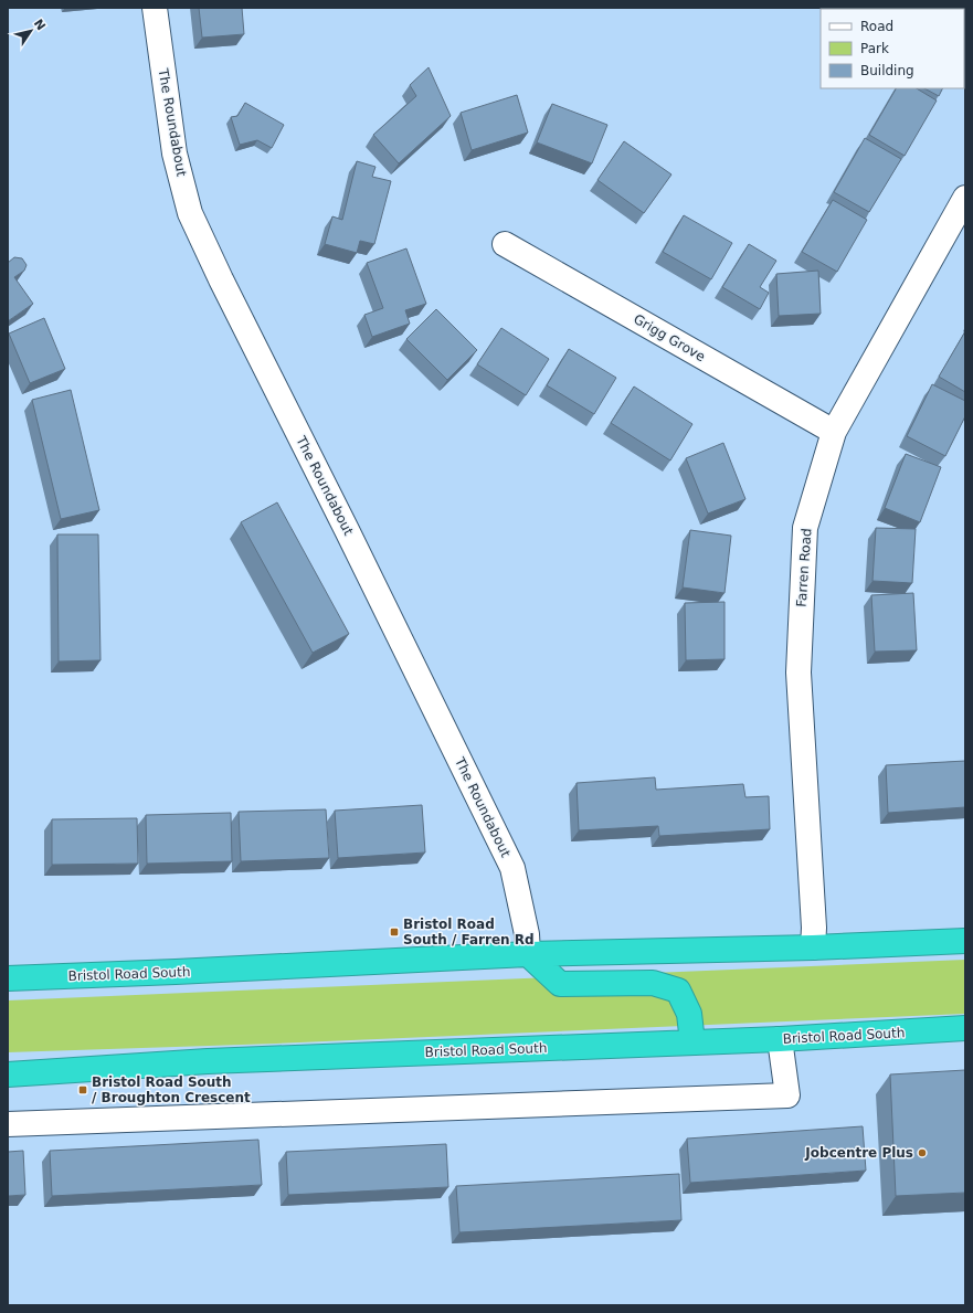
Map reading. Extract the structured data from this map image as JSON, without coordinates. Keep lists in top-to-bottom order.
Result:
{
  "streets": {
    "highway": ["Bristol Road South"],
    "street": ["The Roundabout", "Grigg Grove", "Farren Road"]
  },
  "crossings": [
    ["The Roundabout", "Bristol Road South"],
    ["Grigg Grove", "Farren Road"],
    ["Farren Road", "Bristol Road South"]
  ],
  "places": {
    "transit": ["Bristol Road South / Farren Rd", "Bristol Road South / Broughton Crescent"],
    "other": ["Jobcentre Plus"]
  },
  "legend": ["Road", "Park", "Building"],
  "north": "top right"
}
